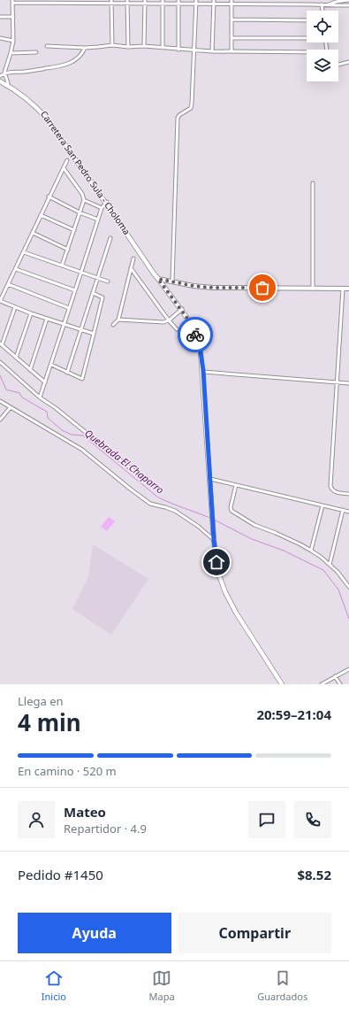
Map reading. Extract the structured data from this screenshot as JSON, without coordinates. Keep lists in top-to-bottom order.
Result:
{
  "streets": {
    "main road": ["Carretera San Pedro Sula - Choloma"]
  },
  "water": ["Quebrada El Chaparro"],
  "page": {
    "heading": ["4 min", "Llega en", "20:59–21:04"],
    "panel": [
      "Mateo",
      "Repartidor · 4.9",
      "Pedido #1450",
      "$8.52"
    ],
    "bar": "En camino · 520 m",
    "buttons": ["Ayuda", "Compartir"],
    "tabs": ["Inicio", "Mapa", "Guardados"]
  }
}
